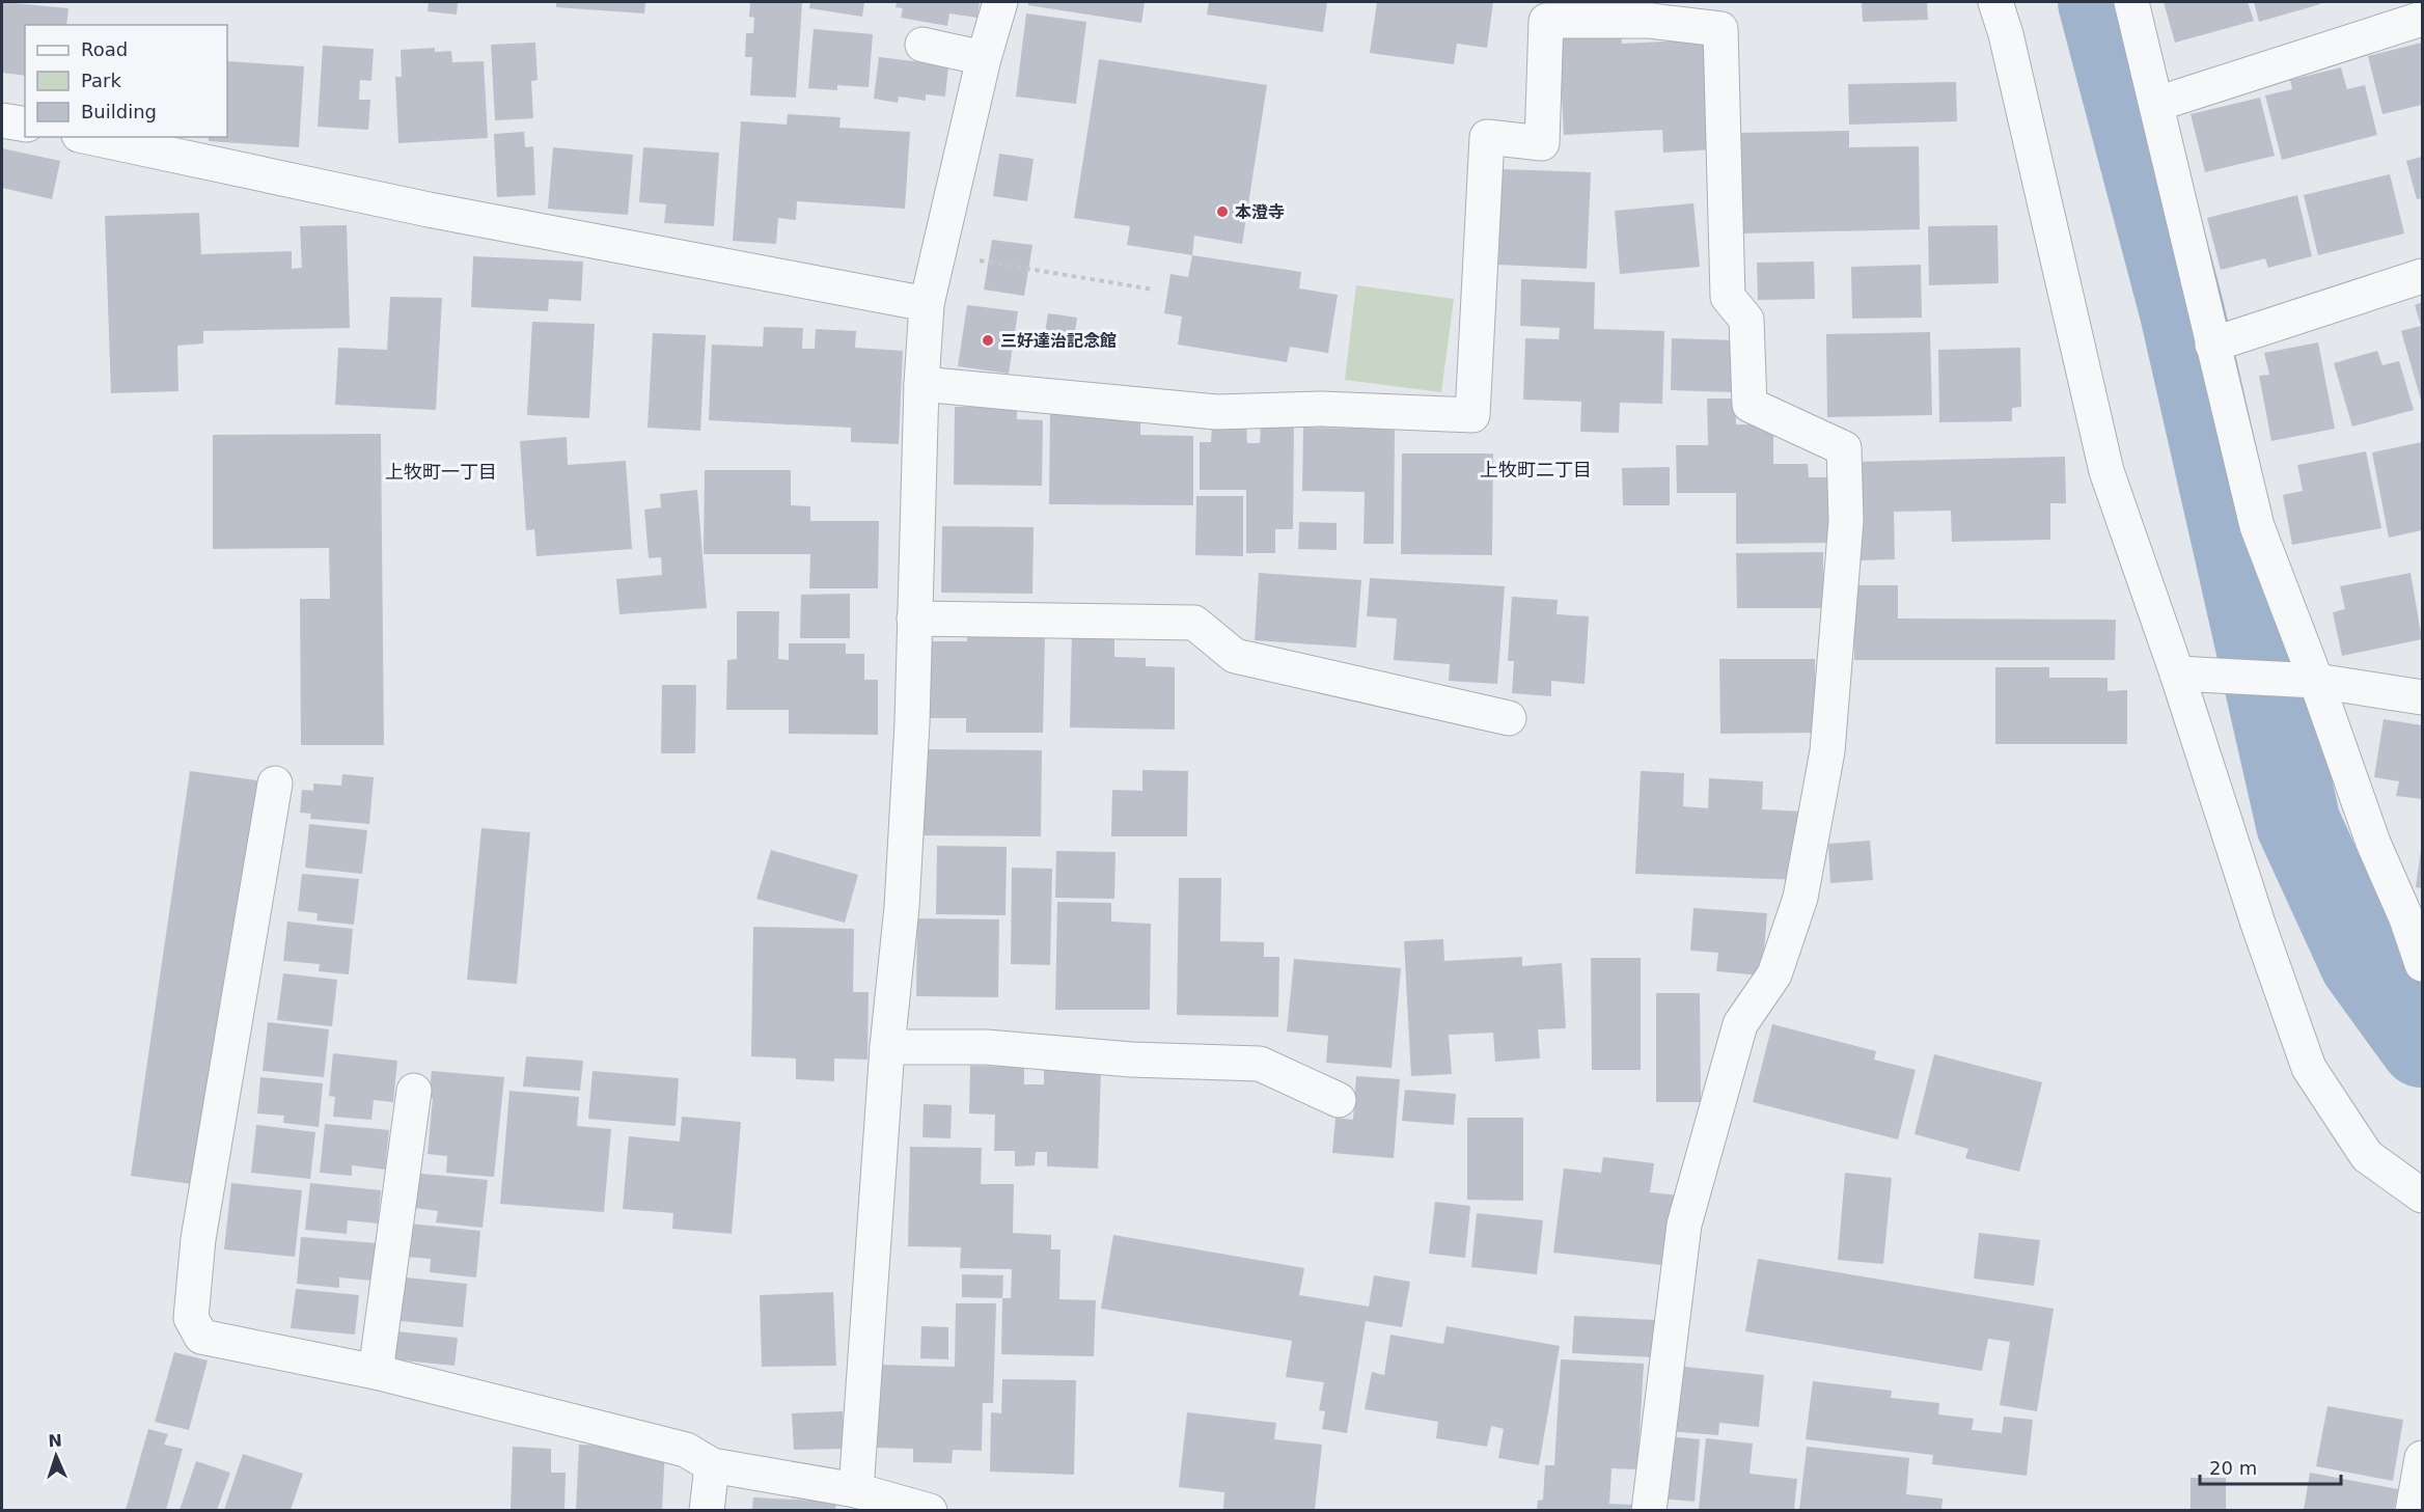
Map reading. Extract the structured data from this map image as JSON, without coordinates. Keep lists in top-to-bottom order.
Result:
{
  "districts": ["上牧町二丁目", "上牧町一丁目"],
  "places": ["本澄寺", "三好達治記念館"],
  "legend": ["Road", "Park", "Building"],
  "scale_bar": "20 m",
  "north": "top"
}
